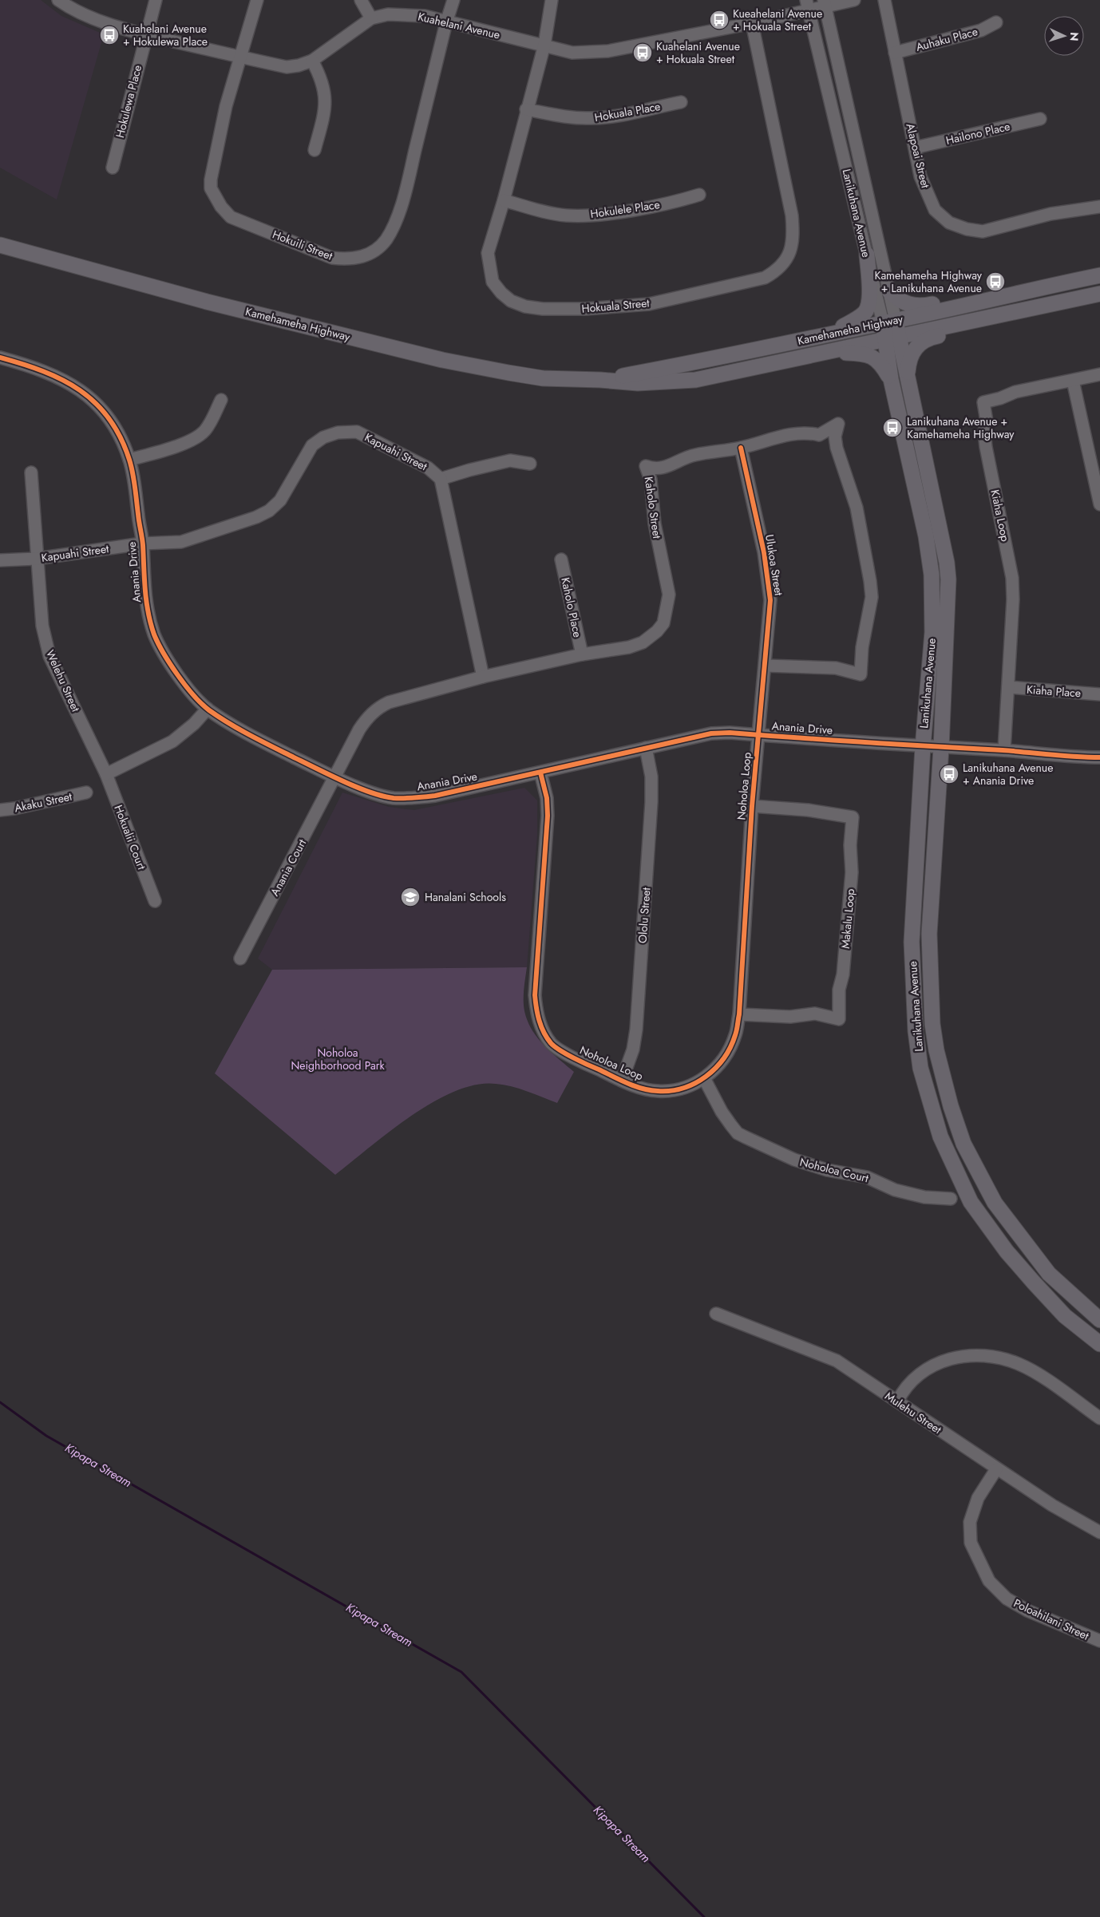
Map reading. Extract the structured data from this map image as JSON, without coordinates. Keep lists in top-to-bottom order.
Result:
{
  "streets": {
    "main road": ["Lanikuhana Avenue", "Kamehameha Highway"],
    "street": [
      "Kuahelani Avenue",
      "Auhaku Place",
      "Hokulewa Place",
      "Hokuala Place",
      "Hailono Place",
      "Alapoai Street",
      "Hokulele Place",
      "Hokuili Street",
      "Hokuala Street",
      "Kapuahi Street",
      "Kaholo Street",
      "Kiaha Loop",
      "Ulukoa Street",
      "Anania Drive",
      "Kaholo Place",
      "Welehu Street",
      "Kiaha Place",
      "Noholoa Loop",
      "Akaku Street",
      "Hokualii Court",
      "Anania Court",
      "Ololu Street",
      "Makalu Loop",
      "Noholoa Court",
      "Mulehu Street",
      "Poloahilani Street"
    ]
  },
  "crossings": [
    ["Kuahelani Avenue", "Hokulewa Place"],
    ["Kuahelani Avenue", "Lanikuhana Avenue"],
    ["Kuahelani Avenue", "Hokuili Street"],
    ["Kuahelani Avenue", "Hokuala Street"],
    ["Auhaku Place", "Alapoai Street"],
    ["Hokuala Place", "Hokuala Street"],
    ["Hailono Place", "Alapoai Street"],
    ["Hokulele Place", "Hokuala Street"],
    ["Lanikuhana Avenue", "Kamehameha Highway"],
    ["Lanikuhana Avenue", "Anania Drive"],
    ["Kapuahi Street", "Anania Drive"],
    ["Kapuahi Street", "Welehu Street"],
    ["Kaholo Street", "Ulukoa Street"],
    ["Kaholo Street", "Anania Drive"],
    ["Kaholo Street", "Kaholo Place"],
    ["Kaholo Street", "Anania Court"],
    ["Kiaha Loop", "Anania Drive"],
    ["Kiaha Loop", "Kiaha Place"],
    ["Ulukoa Street", "Anania Drive"],
    ["Ulukoa Street", "Noholoa Loop"],
    ["Anania Drive", "Noholoa Loop"],
    ["Anania Drive", "Anania Court"],
    ["Anania Drive", "Ololu Street"],
    ["Welehu Street", "Hokualii Court"],
    ["Noholoa Loop", "Ololu Street"],
    ["Noholoa Loop", "Makalu Loop"],
    ["Noholoa Loop", "Noholoa Court"],
    ["Mulehu Street", "Poloahilani Street"]
  ],
  "water": ["Kipapa Stream"],
  "parks": ["Noholoa Neighborhood Park"],
  "places": {
    "bus stop": [
      "Kueahelani Avenue + Hokuala Street",
      "Kuahelani Avenue + Hokulewa Place",
      "Kuahelani Avenue + Hokuala Street",
      "Kamehameha Highway + Lanikuhana Avenue",
      "Lanikuhana Avenue + Kamehameha Highway",
      "Lanikuhana Avenue + Anania Drive"
    ],
    "school or university": ["Hanalani Schools"]
  },
  "north": "right"
}
